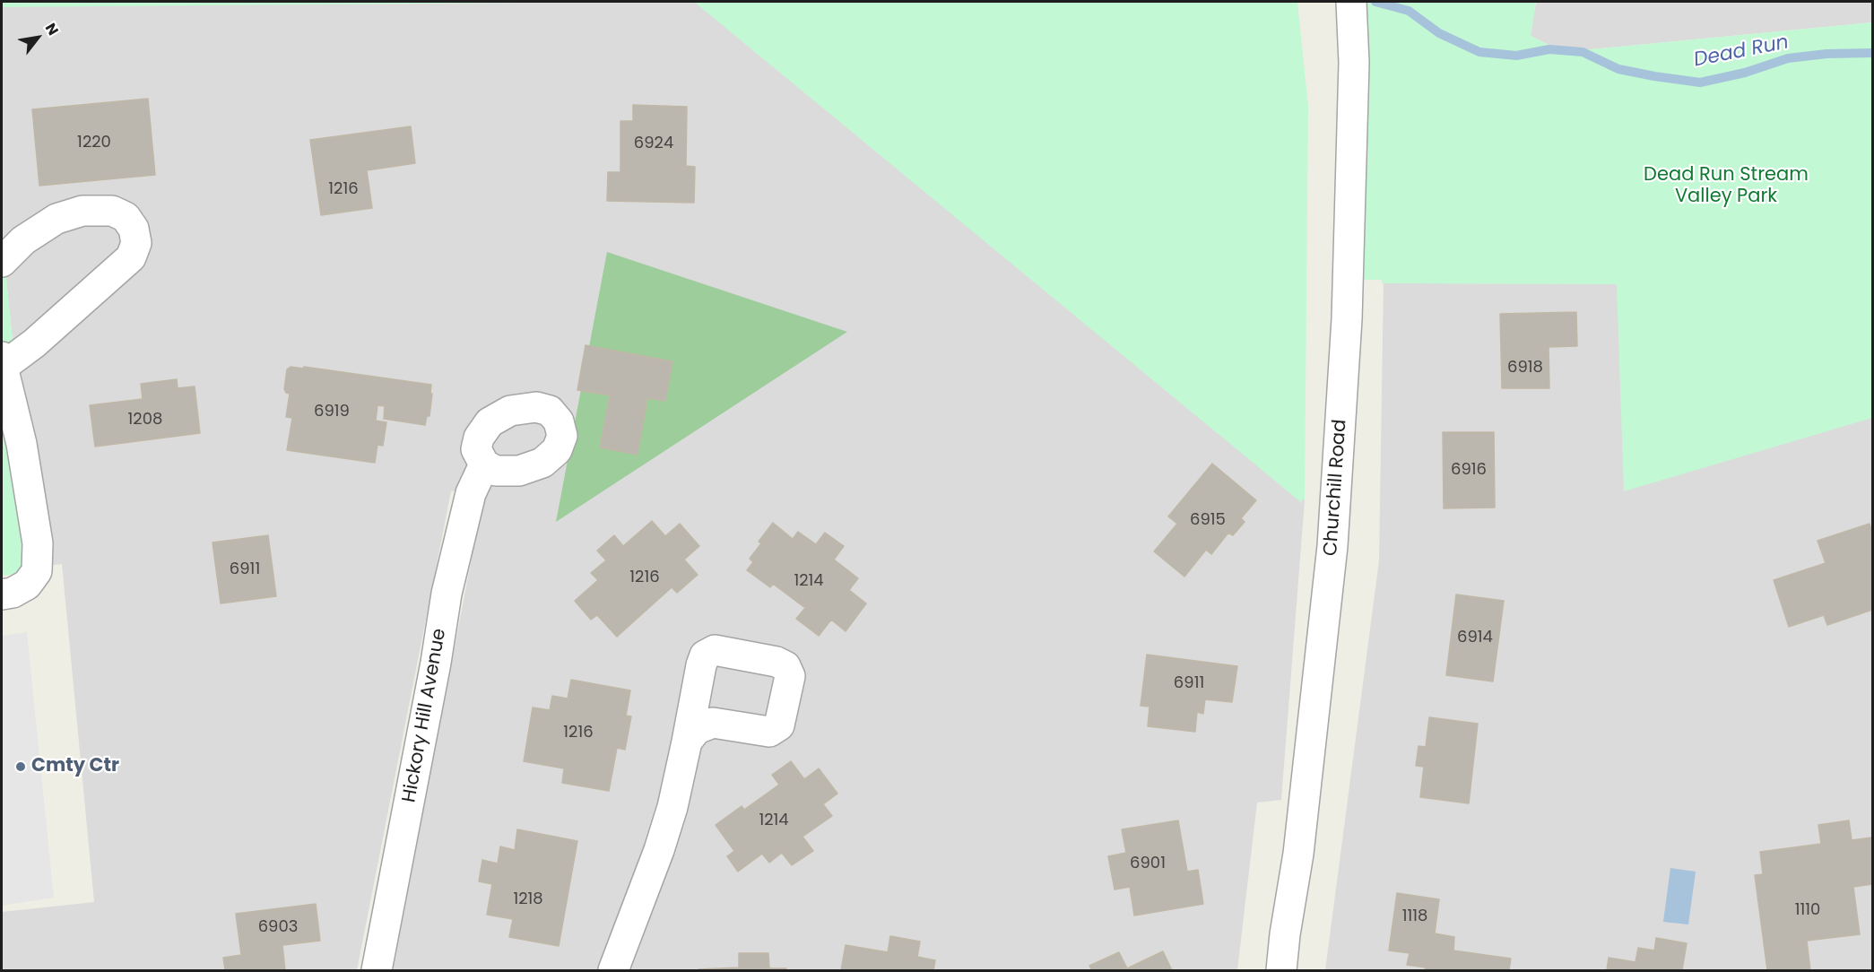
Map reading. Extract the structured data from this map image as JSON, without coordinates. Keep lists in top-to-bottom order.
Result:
{
  "streets": {
    "street": ["Churchill Road", "Hickory Hill Avenue"]
  },
  "water": ["Dead Run"],
  "parks": ["Dead Run Stream Valley Park"],
  "places": ["Cmty Ctr"],
  "house_numbers": [
    "1220",
    "6924",
    "1216",
    "6918",
    "6919",
    "1208",
    "6916",
    "6915",
    "6911",
    "1216",
    "1214",
    "6914",
    "6911",
    "1216",
    "1214",
    "6901",
    "1218",
    "1110",
    "1118",
    "6903"
  ],
  "north": "top right"
}
